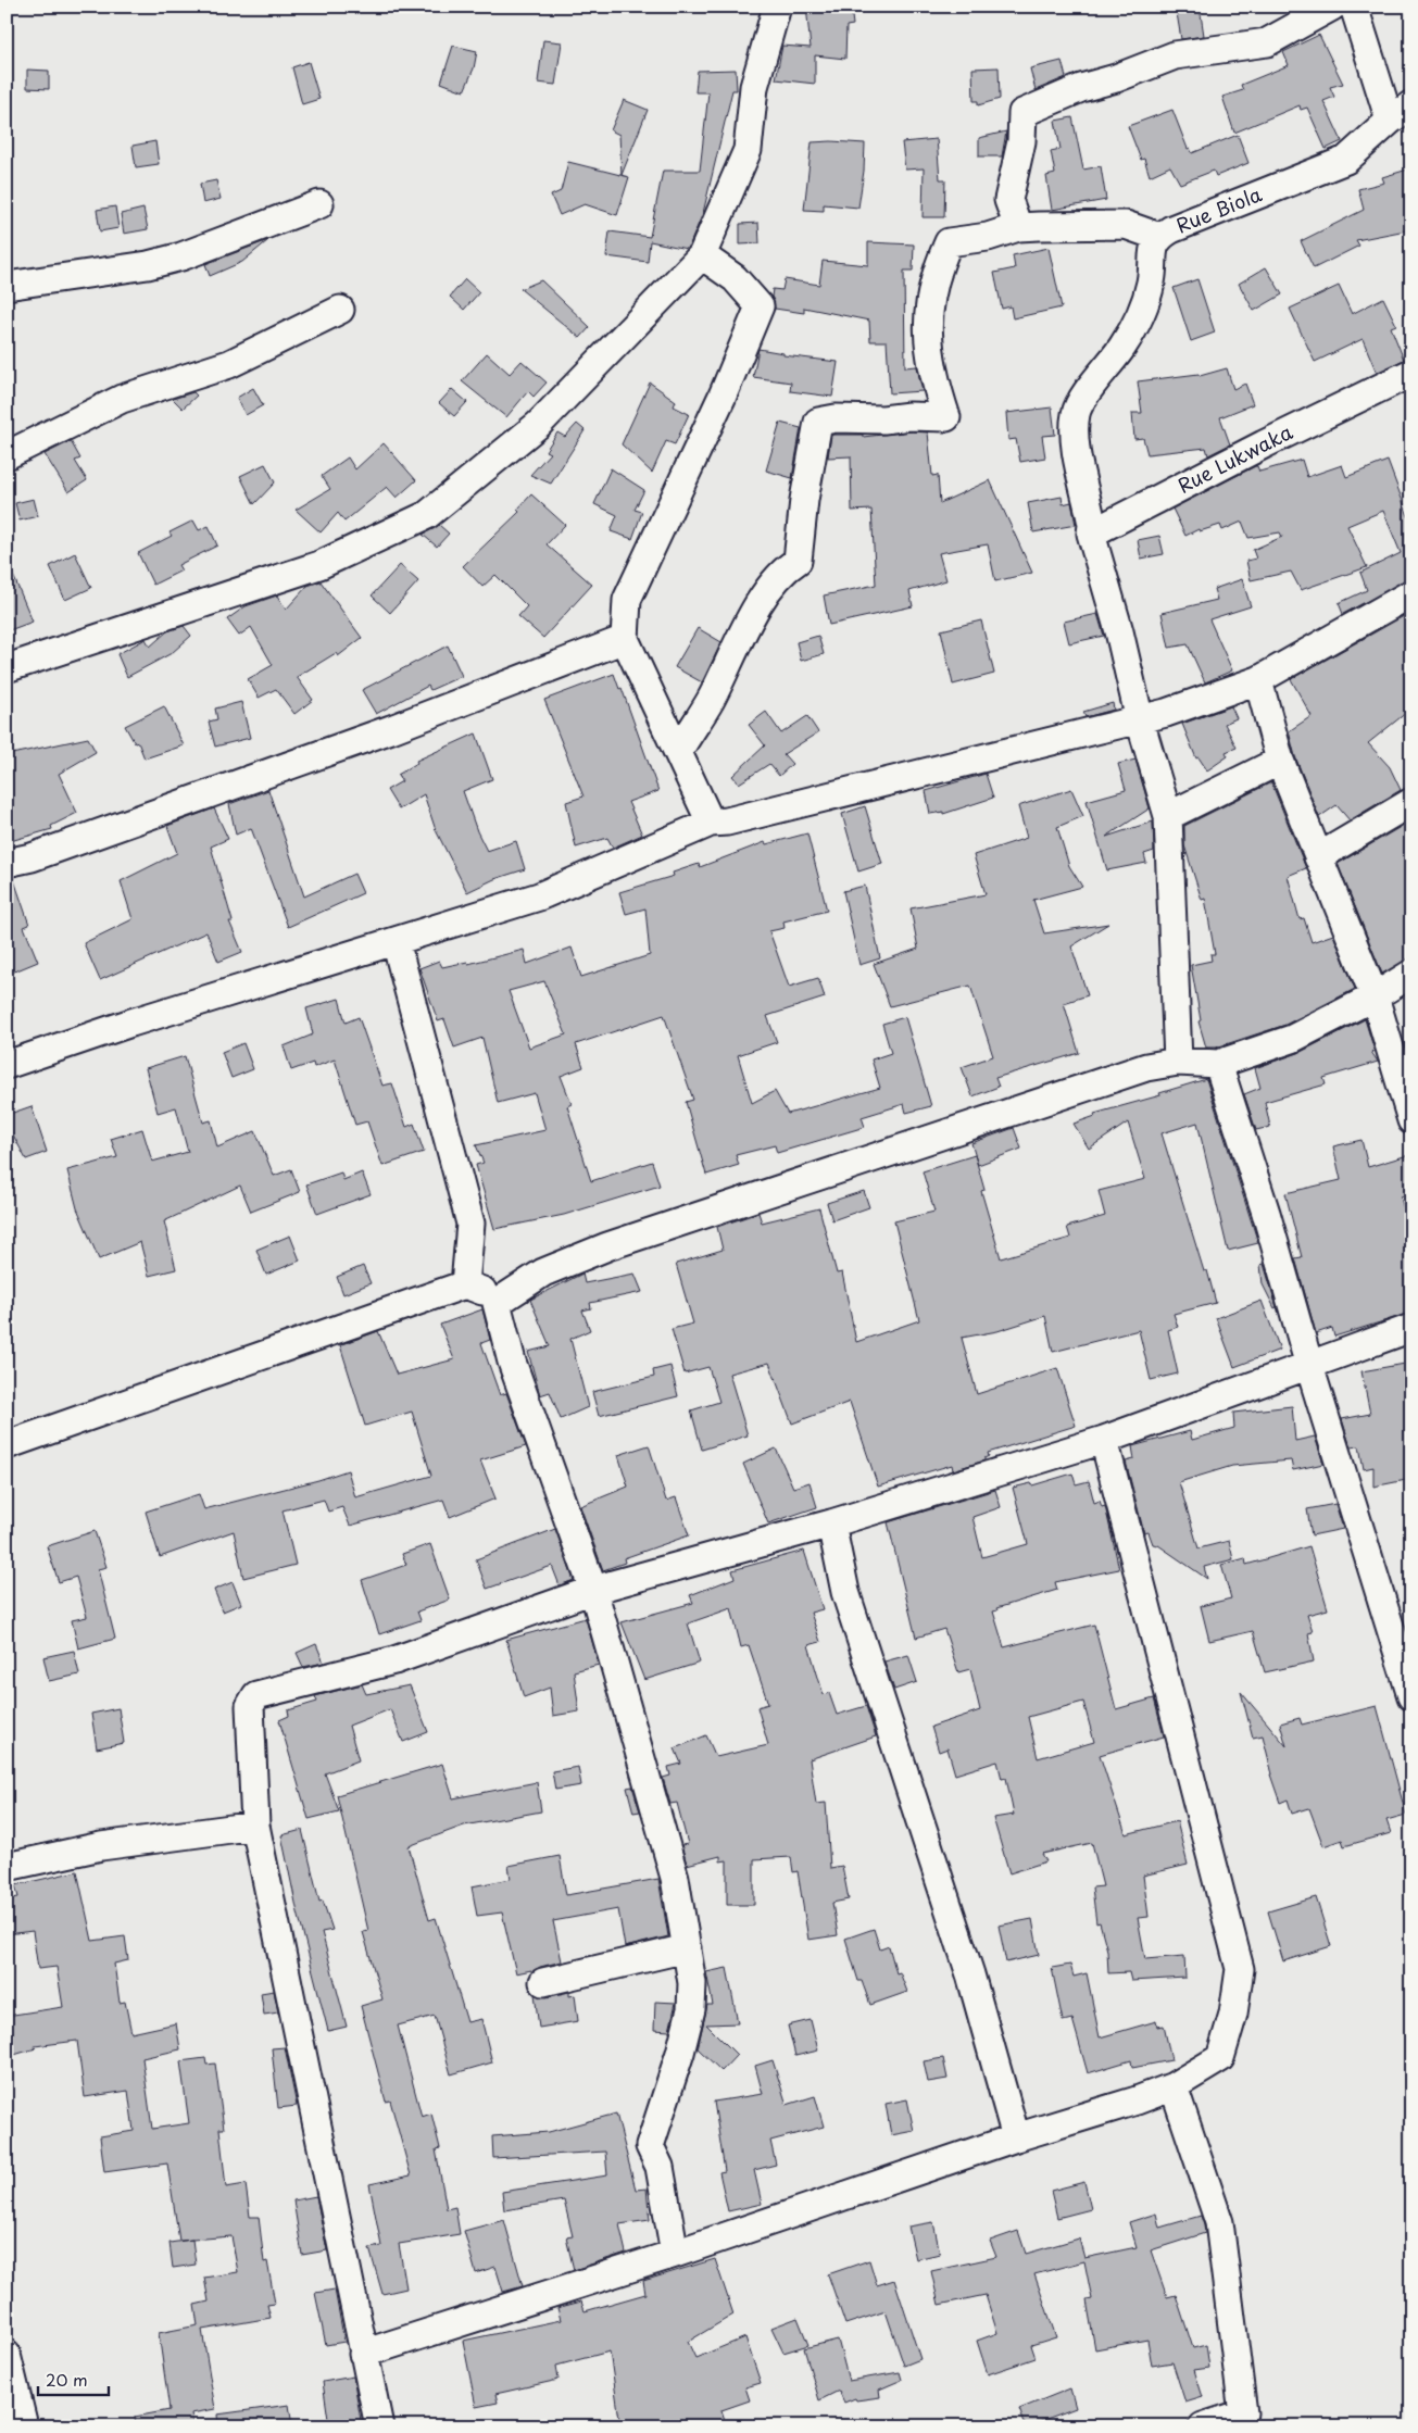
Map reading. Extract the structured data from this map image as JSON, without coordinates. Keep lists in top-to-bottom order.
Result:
{
  "streets": {
    "street": ["Rue Biola", "Rue Lukwaka"]
  },
  "crossings": [
    ["Rue Biola", "Rue Lukwaka"]
  ],
  "scale_bar": "20 m"
}
